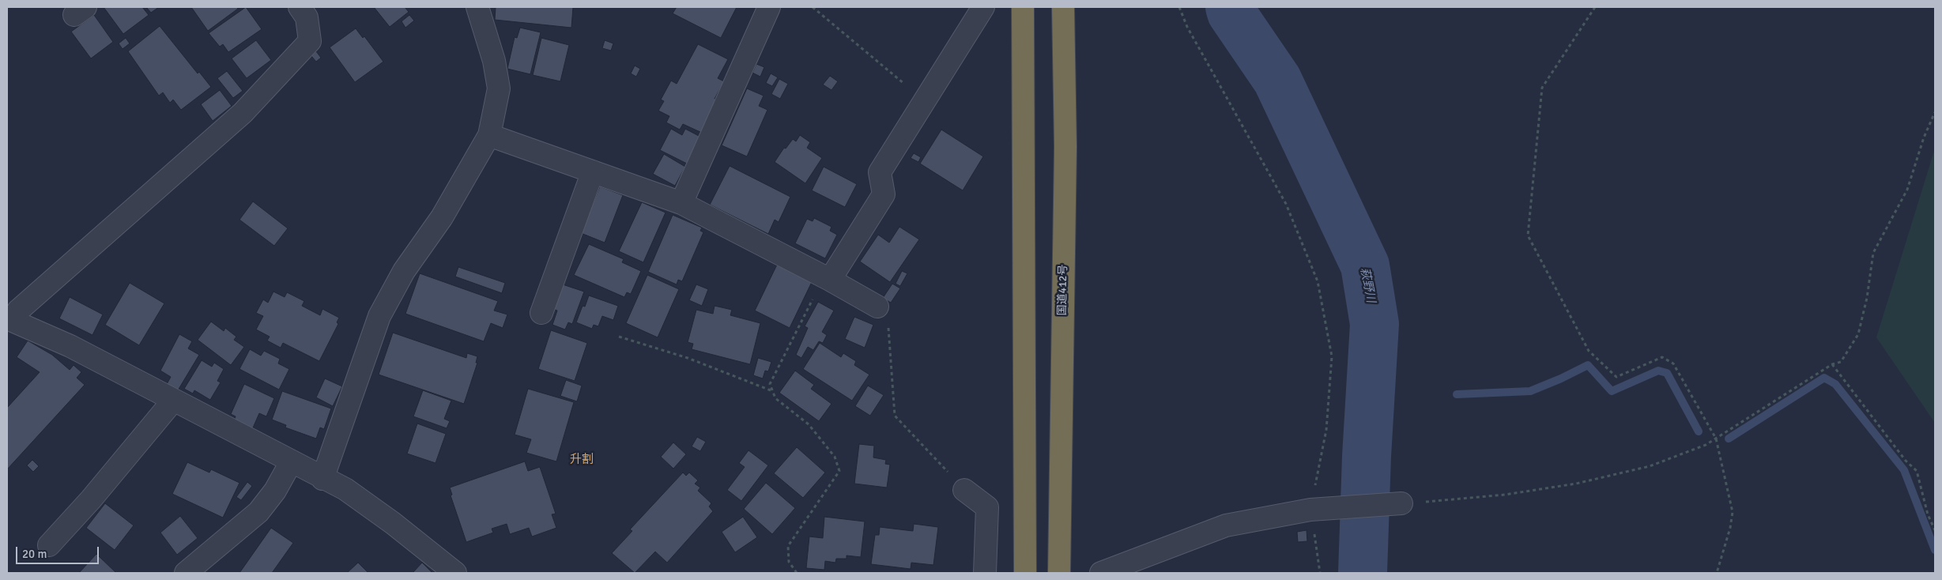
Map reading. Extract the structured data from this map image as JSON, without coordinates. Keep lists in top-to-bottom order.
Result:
{
  "streets": {
    "highway": ["国道412号"]
  },
  "districts": ["升割"],
  "water": ["萩野川"],
  "scale_bar": "20 m"
}
